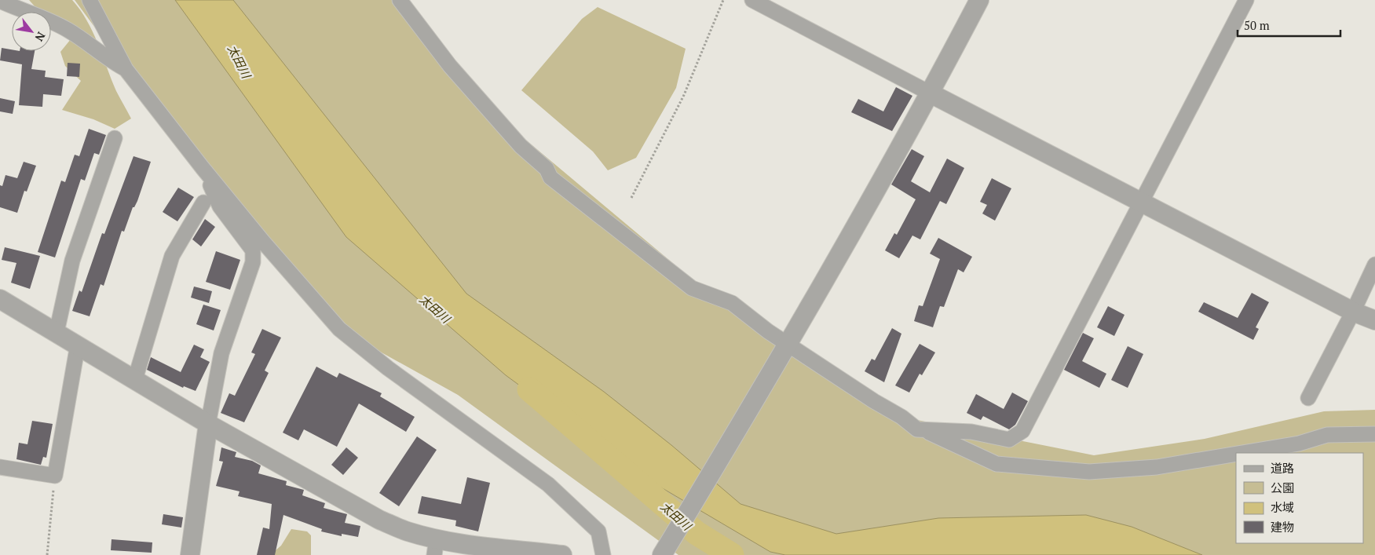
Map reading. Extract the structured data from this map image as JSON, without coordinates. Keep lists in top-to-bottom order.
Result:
{
  "water": ["太田川"],
  "legend": [
    "道路",
    "公園",
    "水域",
    "建物"
  ],
  "scale_bar": "50 m",
  "north": "bottom right"
}
